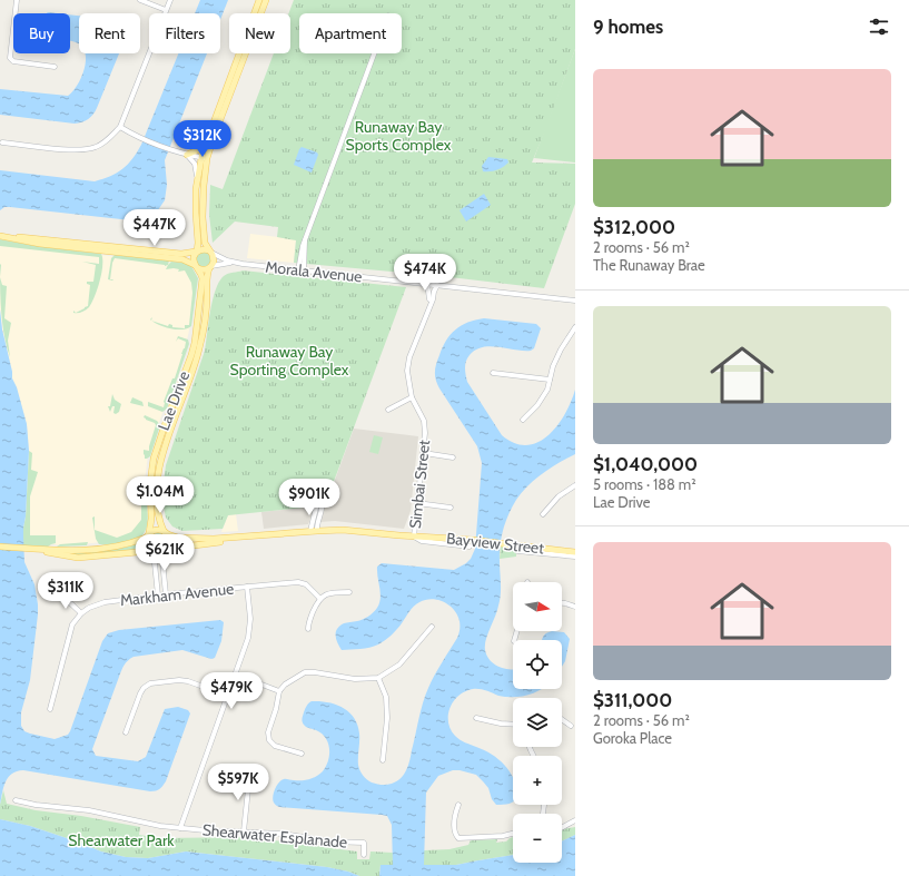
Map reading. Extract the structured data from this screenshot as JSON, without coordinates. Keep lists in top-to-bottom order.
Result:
{
  "streets": {
    "main road": ["Lae Drive", "Bayview Street"],
    "street": [
      "Morala Avenue",
      "Simbai Street",
      "Markham Avenue",
      "Shearwater Esplanade"
    ]
  },
  "crossings": [
    ["Morala Avenue", "Lae Drive"],
    ["Morala Avenue", "Simbai Street"],
    ["Lae Drive", "Bayview Street"],
    ["Simbai Street", "Bayview Street"]
  ],
  "parks": ["Runaway Bay Sports Complex", "Runaway Bay Sporting Complex", "Shearwater Park"],
  "north": "right",
  "page": {
    "heading": "9 homes",
    "chip": [
      "Buy",
      "Rent",
      "Filters",
      "New",
      "Apartment"
    ],
    "list": [
      {
        "name": "$312,000",
        "note": "2 rooms · 56 m² · The Runaway Brae"
      },
      {
        "name": "$1,040,000",
        "note": "5 rooms · 188 m² · Lae Drive"
      },
      {
        "name": "$311,000",
        "note": "2 rooms · 56 m² · Goroka Place"
      }
    ],
    "price": [
      "$312K",
      "$447K",
      "$474K",
      "$1.04M",
      "$901K",
      "$621K",
      "$311K",
      "$479K",
      "$597K"
    ],
    "map_buttons": ["+", "−"]
  }
}
